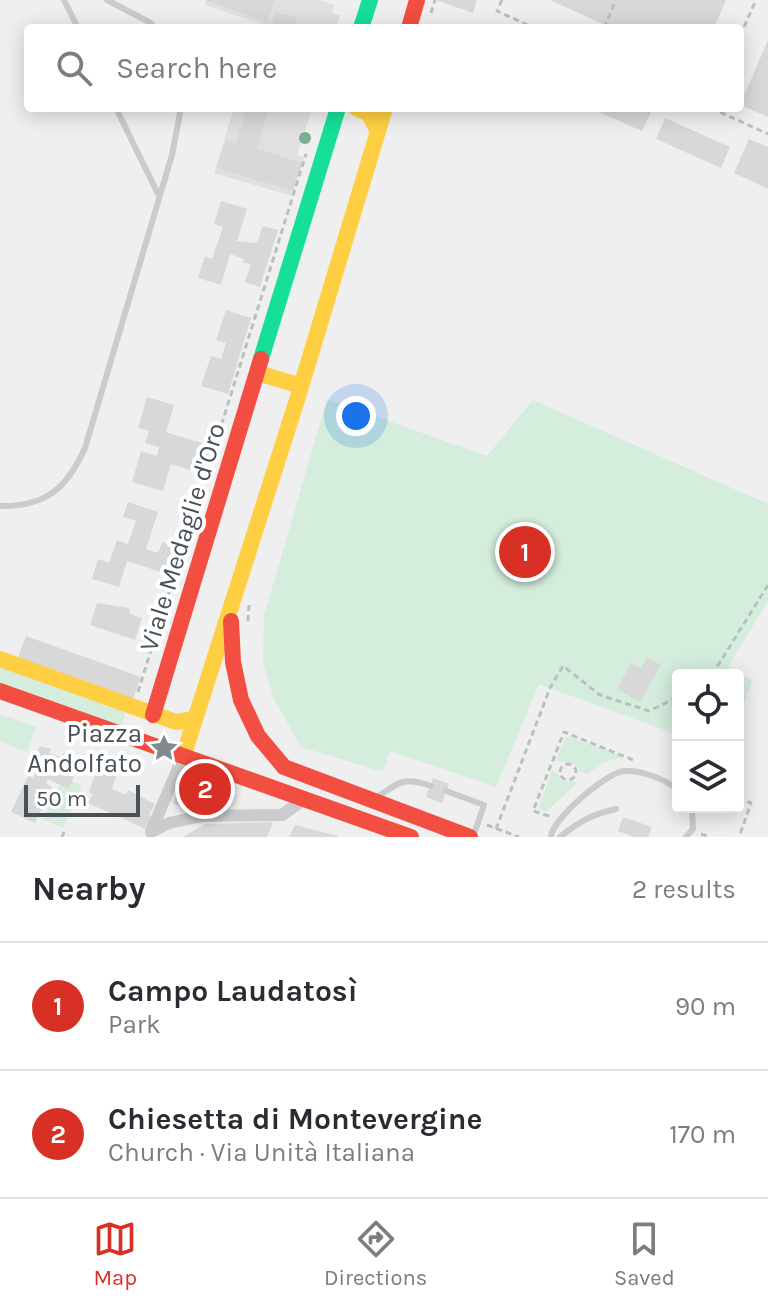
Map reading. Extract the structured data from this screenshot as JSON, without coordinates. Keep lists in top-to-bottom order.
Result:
{
  "streets": {
    "main road": ["Viale Medaglie d'Oro"]
  },
  "places": {
    "place": ["Piazza Andolfato"]
  },
  "scale_bar": "50 m",
  "page": {
    "search": "Search here",
    "pins": ["1", "2"],
    "scale": "50 m",
    "heading": ["Nearby", "2 results"],
    "list": [
      {
        "mark": "1",
        "name": "Campo Laudatosì",
        "note": "Park",
        "value": "90 m"
      },
      {
        "mark": "2",
        "name": "Chiesetta di Montevergine",
        "note": "Church · Via Unità Italiana",
        "value": "170 m"
      }
    ],
    "nav": ["Map", "Directions", "Saved"]
  }
}
